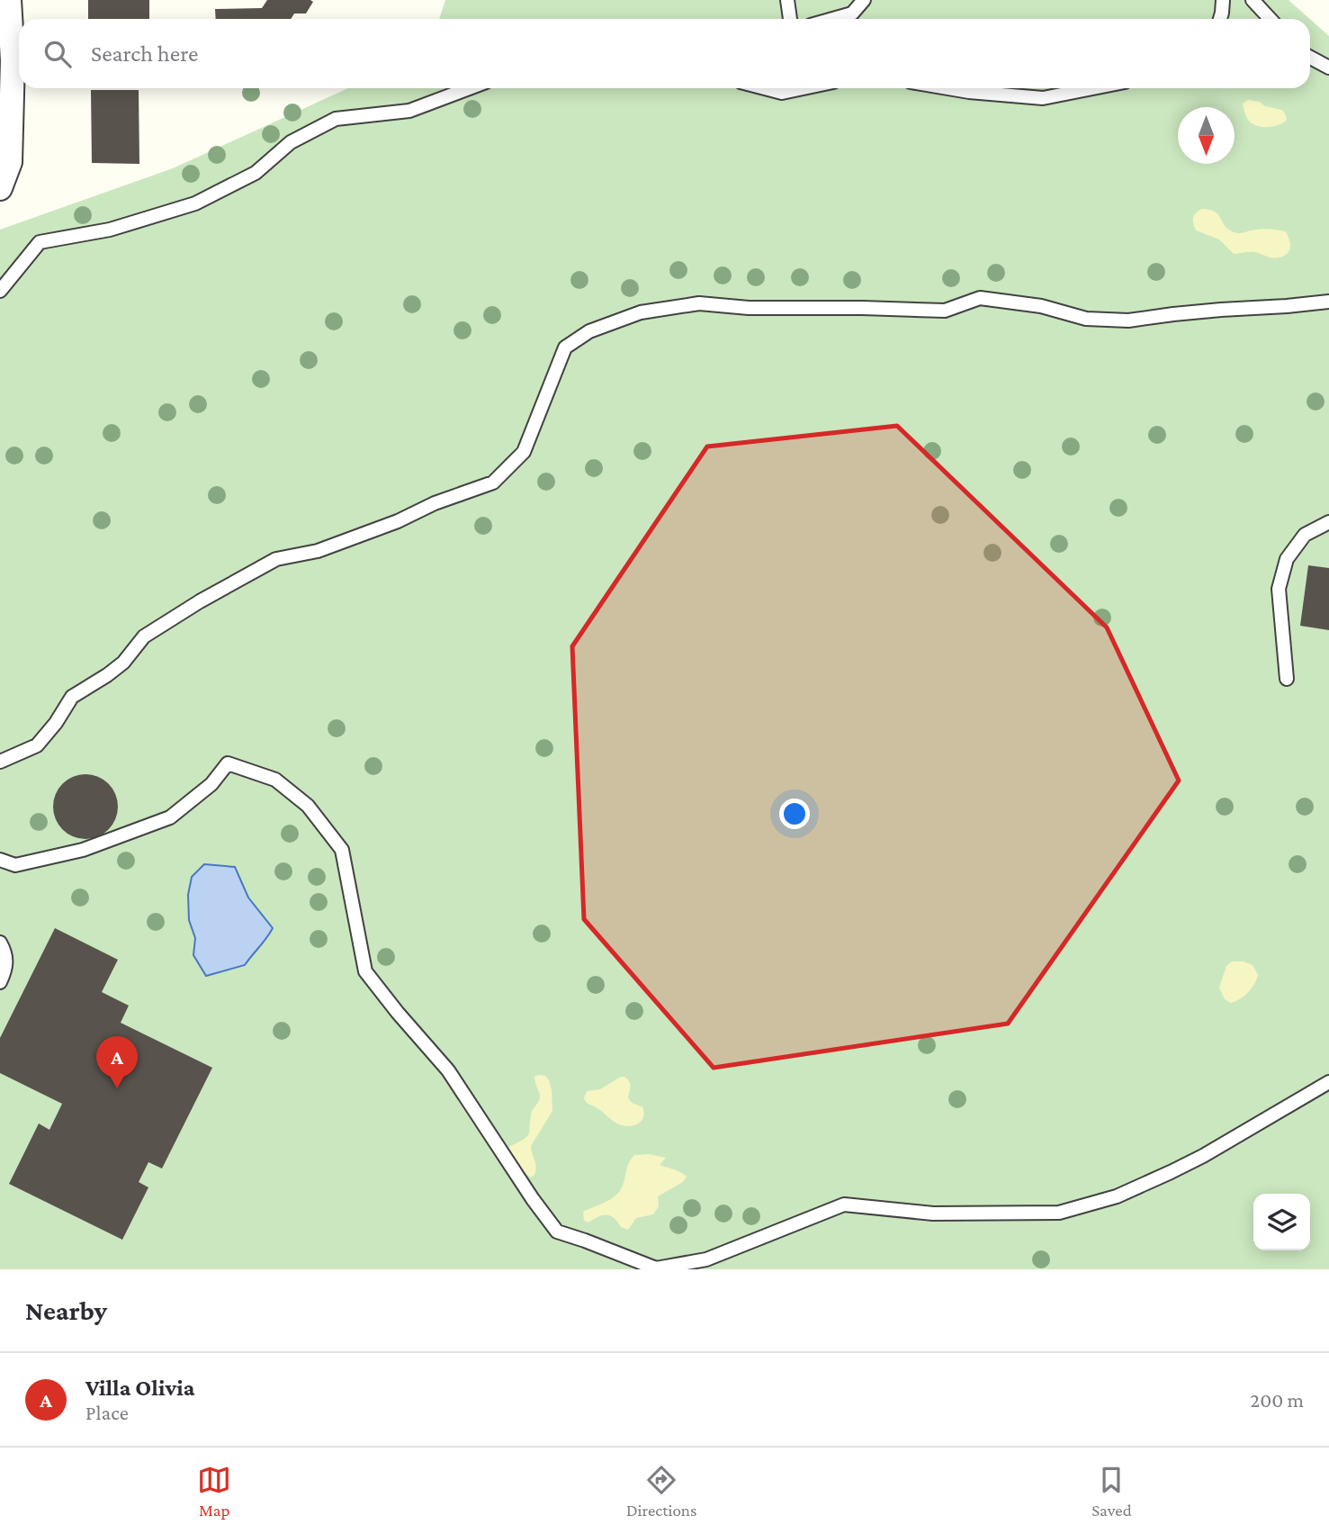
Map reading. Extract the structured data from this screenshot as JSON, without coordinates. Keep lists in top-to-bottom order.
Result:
{
  "north": "bottom",
  "page": {
    "search": "Search here",
    "pins": "A",
    "heading": "Nearby",
    "list": [
      {
        "mark": "A",
        "name": "Villa Olivia",
        "note": "Place",
        "value": "200 m"
      }
    ],
    "nav": ["Map", "Directions", "Saved"]
  }
}
